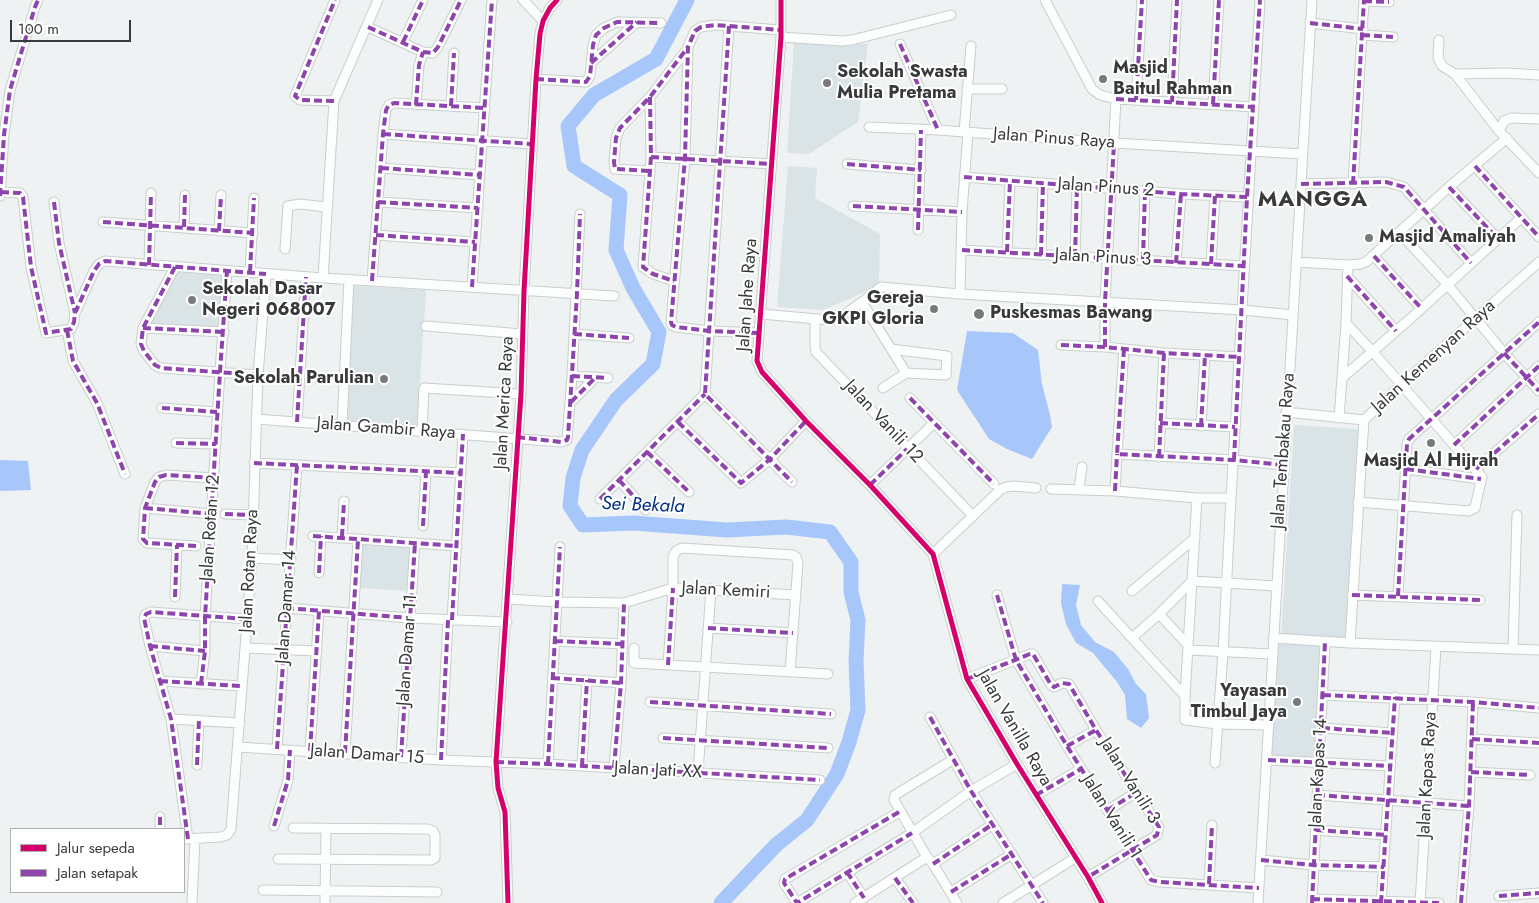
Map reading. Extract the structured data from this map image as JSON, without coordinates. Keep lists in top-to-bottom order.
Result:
{
  "streets": {
    "street": [
      "Jalan Pinus Raya",
      "Jalan Pinus 2",
      "Jalan Pinus 3",
      "Jalan Jahe Raya",
      "Jalan Kemenyan Raya",
      "Jalan Merica Raya",
      "Jalan Vanili 12",
      "Jalan Gambir Raya",
      "Jalan Tembakau Raya",
      "Jalan Rotan 12",
      "Jalan Rotan Raya",
      "Jalan Kemiri",
      "Jalan Damar 14",
      "Jalan Damar 11",
      "Jalan Vanilla Raya",
      "Jalan Damar 15",
      "Jalan Jati XX",
      "Jalan Kapas 14",
      "Jalan Kapas Raya",
      "Jalan Vanili 3",
      "Jalan Vanili 1"
    ]
  },
  "crossings": [
    ["Jalan Pinus Raya", "Jalan Pinus 2"],
    ["Jalan Pinus Raya", "Jalan Pinus 3"],
    ["Jalan Pinus Raya", "Jalan Tembakau Raya"],
    ["Jalan Jahe Raya", "Jalan Vanilla Raya"],
    ["Jalan Kemenyan Raya", "Jalan Tembakau Raya"],
    ["Jalan Merica Raya", "Jalan Gambir Raya"],
    ["Jalan Merica Raya", "Jalan Kemiri"],
    ["Jalan Merica Raya", "Jalan Damar 15"],
    ["Jalan Merica Raya", "Jalan Jati XX"],
    ["Jalan Gambir Raya", "Jalan Rotan Raya"],
    ["Jalan Tembakau Raya", "Jalan Vanili 1"],
    ["Jalan Rotan Raya", "Jalan Damar 15"],
    ["Jalan Damar 14", "Jalan Damar 15"],
    ["Jalan Damar 11", "Jalan Damar 15"],
    ["Jalan Vanilla Raya", "Jalan Vanili 3"],
    ["Jalan Damar 15", "Jalan Jati XX"],
    ["Jalan Vanili 3", "Jalan Vanili 1"]
  ],
  "districts": ["MANGGA"],
  "water": ["Sei Bekala"],
  "places": [
    "Masjid Baitul Rahman",
    "Sekolah Swasta Mulia Pretama",
    "Masjid Amaliyah",
    "Sekolah Dasar Negeri 068007",
    "Gereja GKPI Gloria",
    "Puskesmas Bawang",
    "Sekolah Parulian",
    "Masjid Al Hijrah",
    "Yayasan Timbul Jaya"
  ],
  "legend": ["Jalur sepeda", "Jalan setapak"],
  "scale_bar": "100 m"
}
